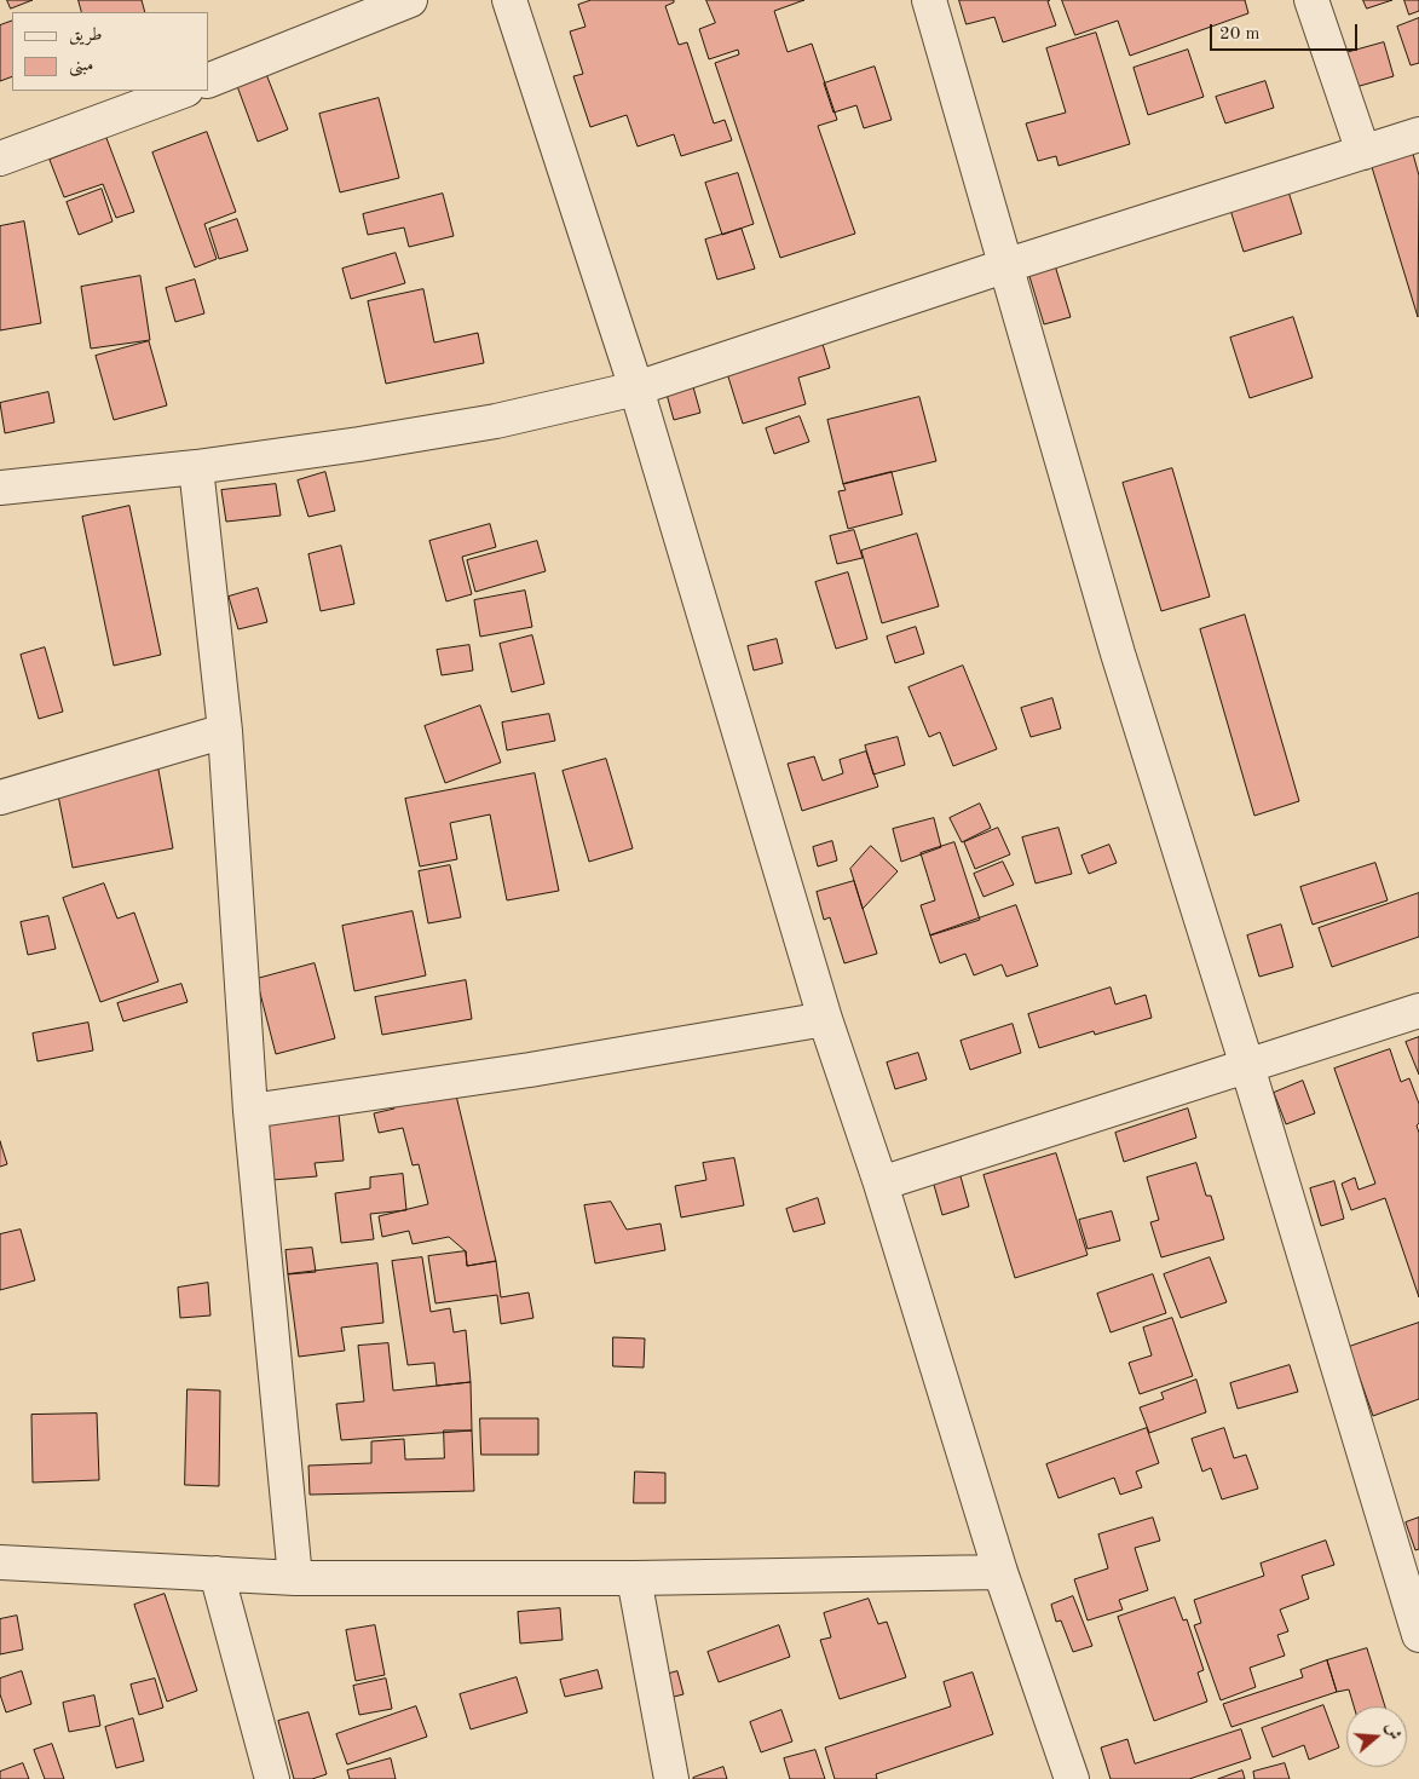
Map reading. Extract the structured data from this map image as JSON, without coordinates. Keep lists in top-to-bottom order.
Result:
{
  "legend": ["طريق", "مبنى"],
  "scale_bar": "20 m",
  "north": "right"
}
